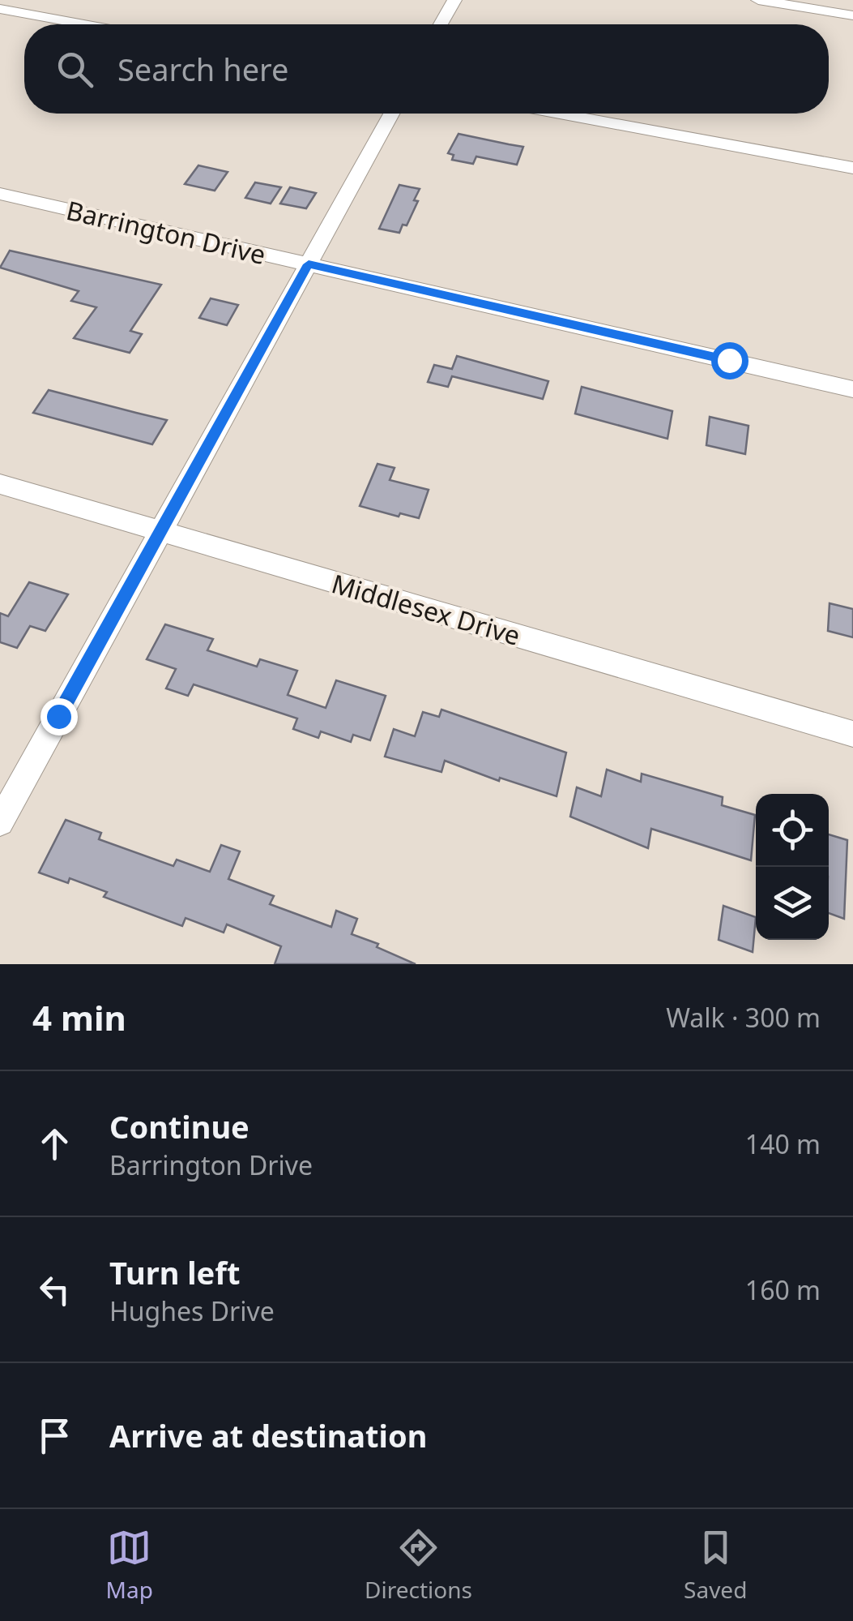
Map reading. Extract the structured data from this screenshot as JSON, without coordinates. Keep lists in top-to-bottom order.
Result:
{
  "streets": {
    "street": ["Barrington Drive", "Middlesex Drive"]
  },
  "page": {
    "search": "Search here",
    "heading": ["4 min", "Walk · 300 m"],
    "list": [
      ["Continue", "Barrington Drive", "140 m"],
      ["Turn left", "Hughes Drive", "160 m"],
      "Arrive at destination"
    ],
    "nav": ["Map", "Directions", "Saved"]
  }
}
